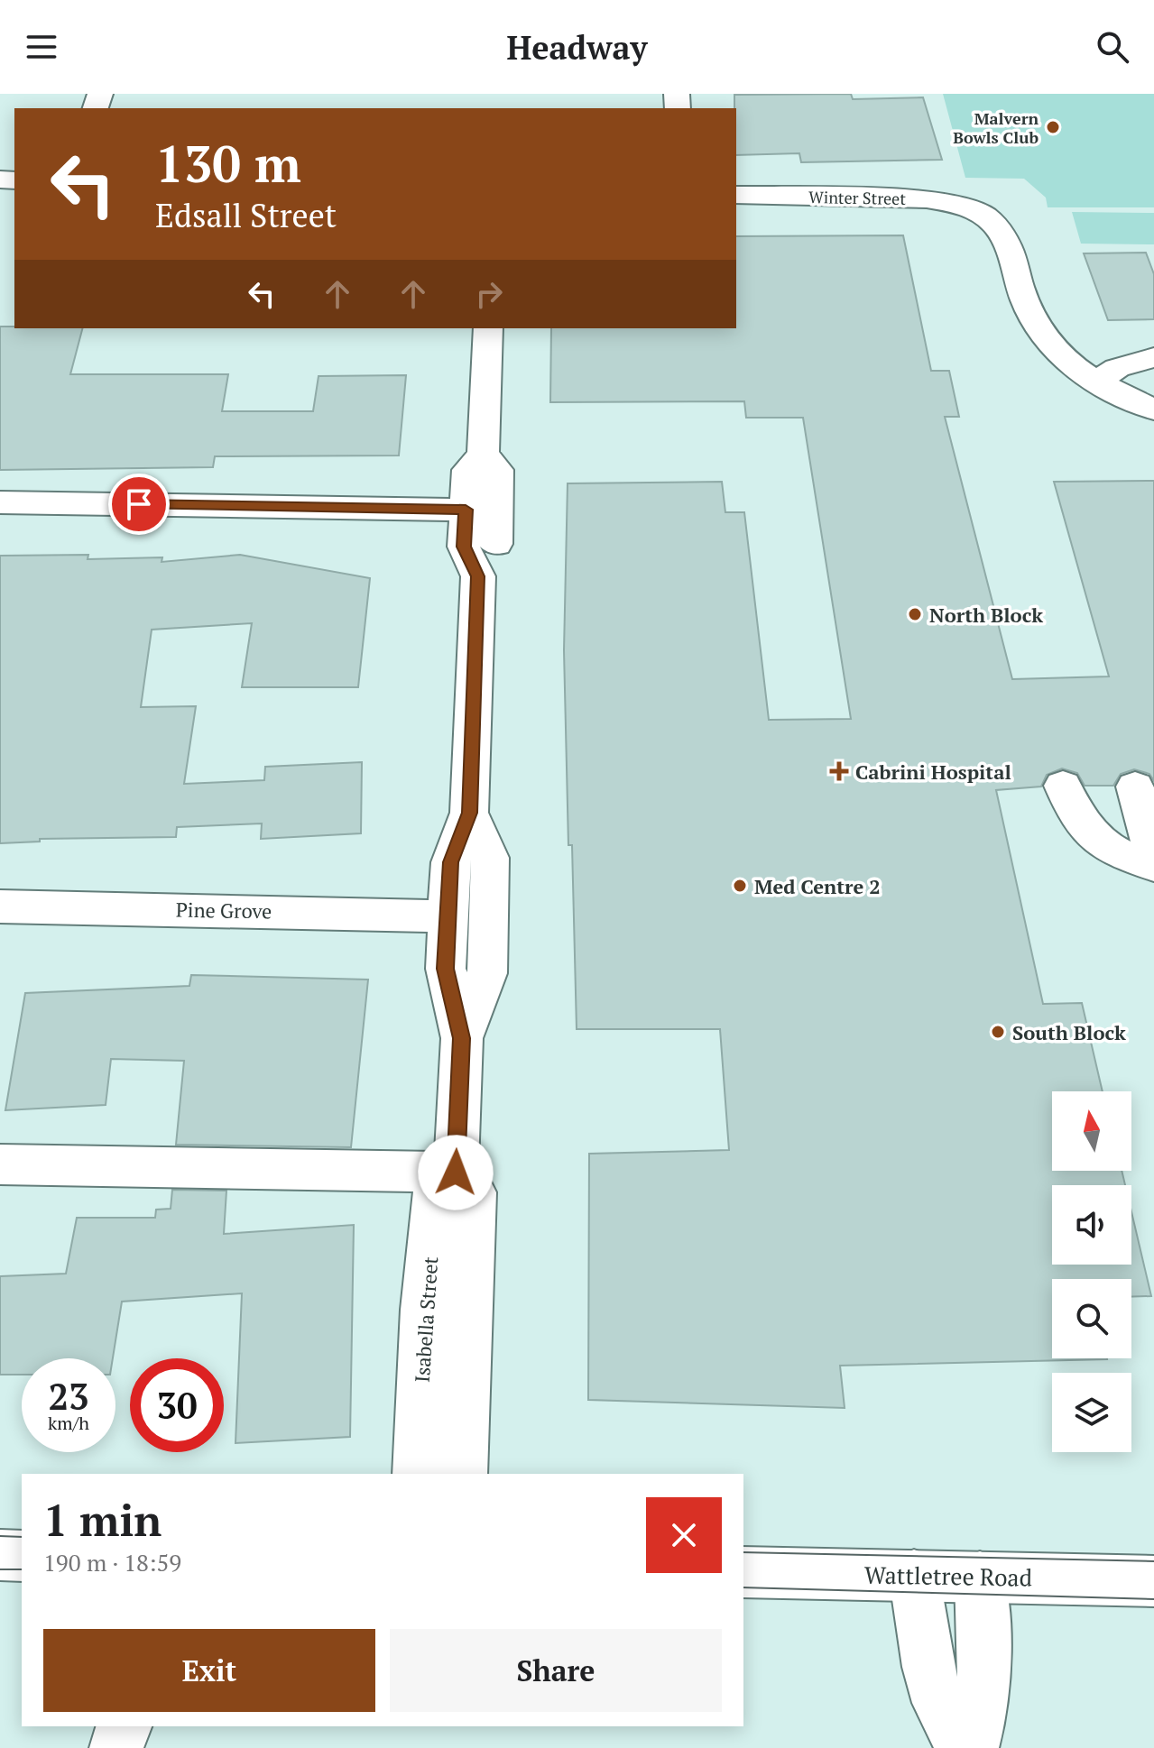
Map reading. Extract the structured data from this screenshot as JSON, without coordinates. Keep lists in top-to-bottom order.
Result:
{
  "streets": {
    "street": [
      "Winter Street",
      "Pine Grove",
      "Isabella Street",
      "Wattletree Road"
    ]
  },
  "places": {
    "other": [
      "Malvern Bowls Club",
      "North Block",
      "Med Centre 2",
      "South Block"
    ],
    "health": ["Cabrini Hospital"]
  },
  "north": "top",
  "page": {
    "header": "Headway",
    "turn": ["130 m", "Edsall Street"],
    "speed": "23 km/h",
    "limit": "30",
    "heading": ["1 min", "190 m · 18:59"],
    "buttons": ["Exit", "Share"]
  }
}
